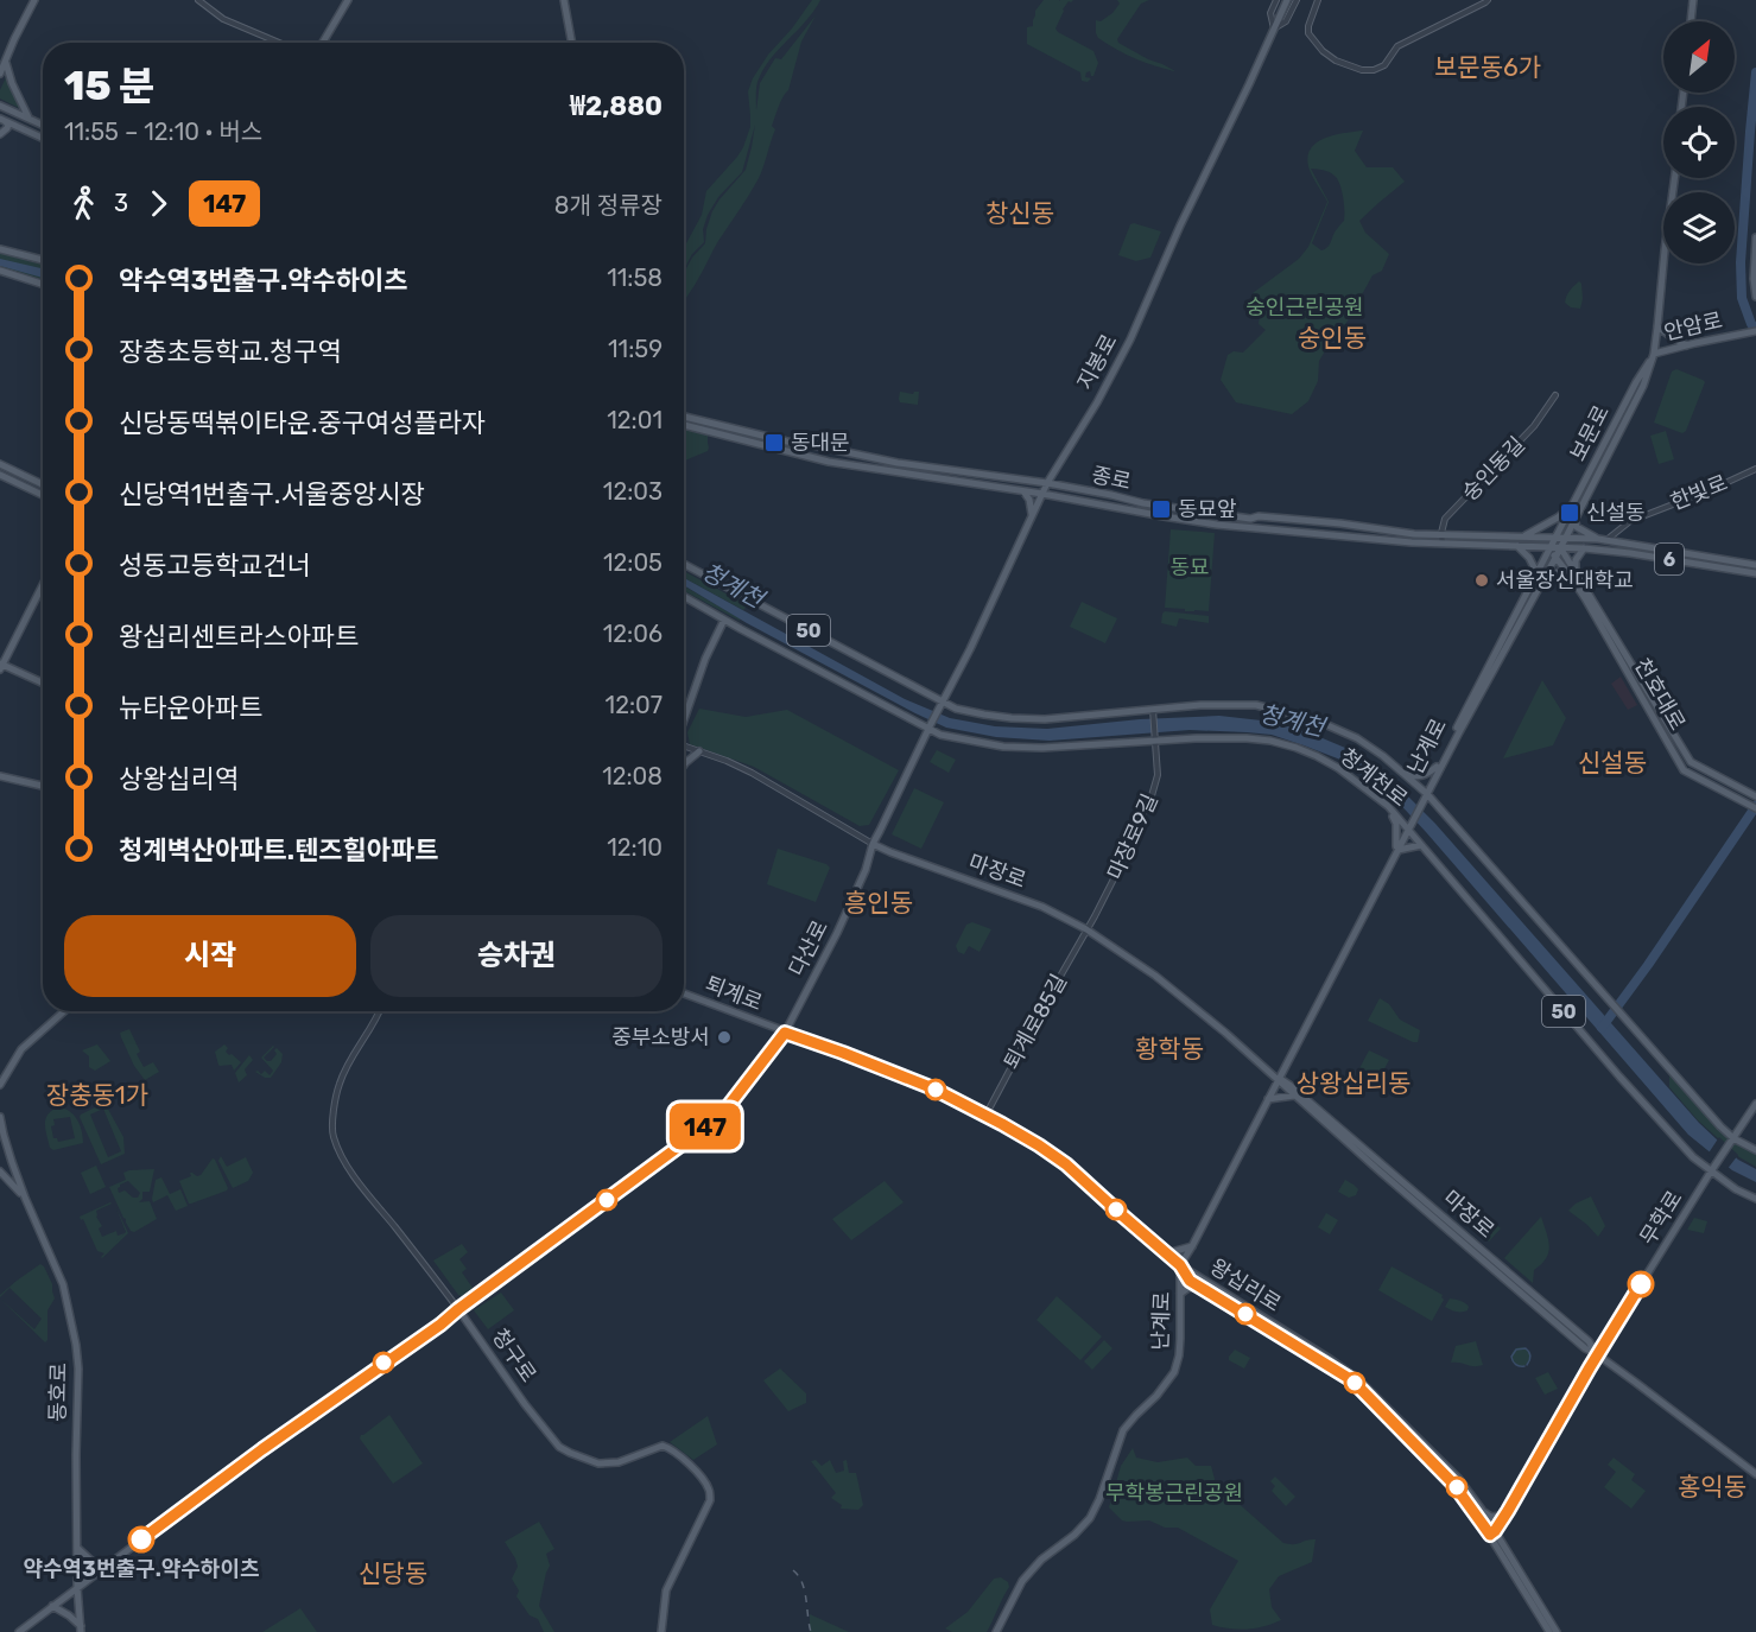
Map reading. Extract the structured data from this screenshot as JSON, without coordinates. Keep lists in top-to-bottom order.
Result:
{
  "streets": {
    "main road": [
      "안암로",
      "지봉로",
      "보문로",
      "종로",
      "6",
      "50",
      "천호대로",
      "난계로",
      "청계천로",
      "마장로",
      "다산로",
      "퇴계로",
      "무학로",
      "왕십리로",
      "청구로",
      "동호로"
    ],
    "street": [
      "숭인동길",
      "한빛로",
      "마장로9길",
      "퇴계로85길"
    ]
  },
  "crossings": [
    ["안암로", "보문로"],
    ["지봉로", "종로"],
    ["지봉로", "청계천로"],
    ["지봉로", "다산로"],
    ["보문로", "종로"],
    ["보문로", "6"],
    ["보문로", "난계로"],
    ["숭인동길", "종로"],
    ["종로", "6"],
    ["한빛로", "6"],
    ["난계로", "청계천로"],
    ["난계로", "마장로"],
    ["난계로", "퇴계로"],
    ["난계로", "왕십리로"],
    ["청계천로", "마장로9길"],
    ["청계천로", "다산로"],
    ["청계천로", "무학로"],
    ["마장로9길", "마장로"],
    ["마장로9길", "퇴계로85길"],
    ["마장로", "다산로"],
    ["마장로", "퇴계로85길"],
    ["마장로", "무학로"],
    ["다산로", "퇴계로"],
    ["다산로", "청구로"],
    ["다산로", "동호로"],
    ["퇴계로", "퇴계로85길"],
    ["퇴계로", "왕십리로"],
    ["무학로", "왕십리로"]
  ],
  "districts": [
    "보문동6가",
    "창신동",
    "숭인동",
    "신설동",
    "흥인동",
    "황학동",
    "상왕십리동",
    "장충동1가",
    "홍익동",
    "신당동"
  ],
  "water": ["청계천"],
  "parks": ["숭인근린공원", "동묘", "무학봉근린공원"],
  "places": {
    "transit": ["동대문", "동묘앞", "신설동"],
    "other": ["서울장신대학교", "중부소방서", "약수역3번출구.약수하이츠"]
  },
  "lines": ["bus line 147"],
  "north": "top right",
  "page": {
    "on_map": "147",
    "heading": ["15 분", "11:55 – 12:10 · 버스", "₩2,880"],
    "legs": ["3", "147", "8개 정류장"],
    "list": [
      {
        "name": "약수역3번출구.약수하이츠",
        "value": "11:58"
      },
      {
        "name": "장충초등학교.청구역",
        "value": "11:59"
      },
      {
        "name": "신당동떡볶이타운.중구여성플라자",
        "value": "12:01"
      },
      {
        "name": "신당역1번출구.서울중앙시장",
        "value": "12:03"
      },
      {
        "name": "성동고등학교건너",
        "value": "12:05"
      },
      {
        "name": "왕십리센트라스아파트",
        "value": "12:06"
      },
      {
        "name": "뉴타운아파트",
        "value": "12:07"
      },
      {
        "name": "상왕십리역",
        "value": "12:08"
      },
      {
        "name": "청계벽산아파트.텐즈힐아파트",
        "value": "12:10"
      }
    ],
    "buttons": ["시작", "승차권"]
  }
}
